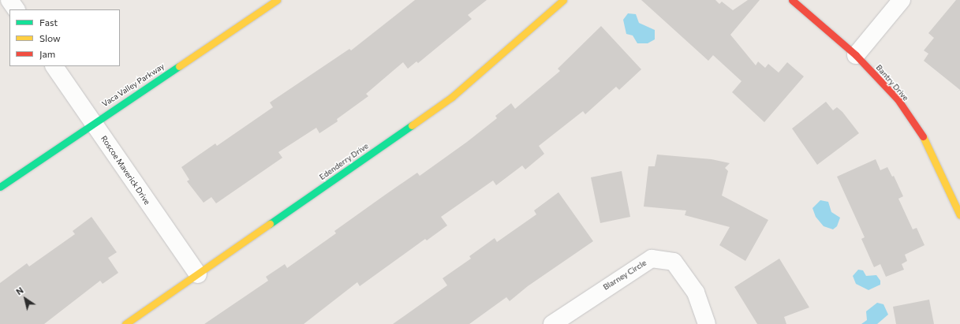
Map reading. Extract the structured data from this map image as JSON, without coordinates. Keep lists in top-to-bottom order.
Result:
{
  "streets": {
    "street": [
      "Bantry Drive",
      "Vaca Valley Parkway",
      "Edenderry Drive",
      "Roscoe Maverick Drive",
      "Blarney Circle"
    ]
  },
  "crossings": [
    ["Vaca Valley Parkway", "Roscoe Maverick Drive"],
    ["Edenderry Drive", "Roscoe Maverick Drive"]
  ],
  "legend": ["Fast", "Slow", "Jam"],
  "north": "top left"
}
